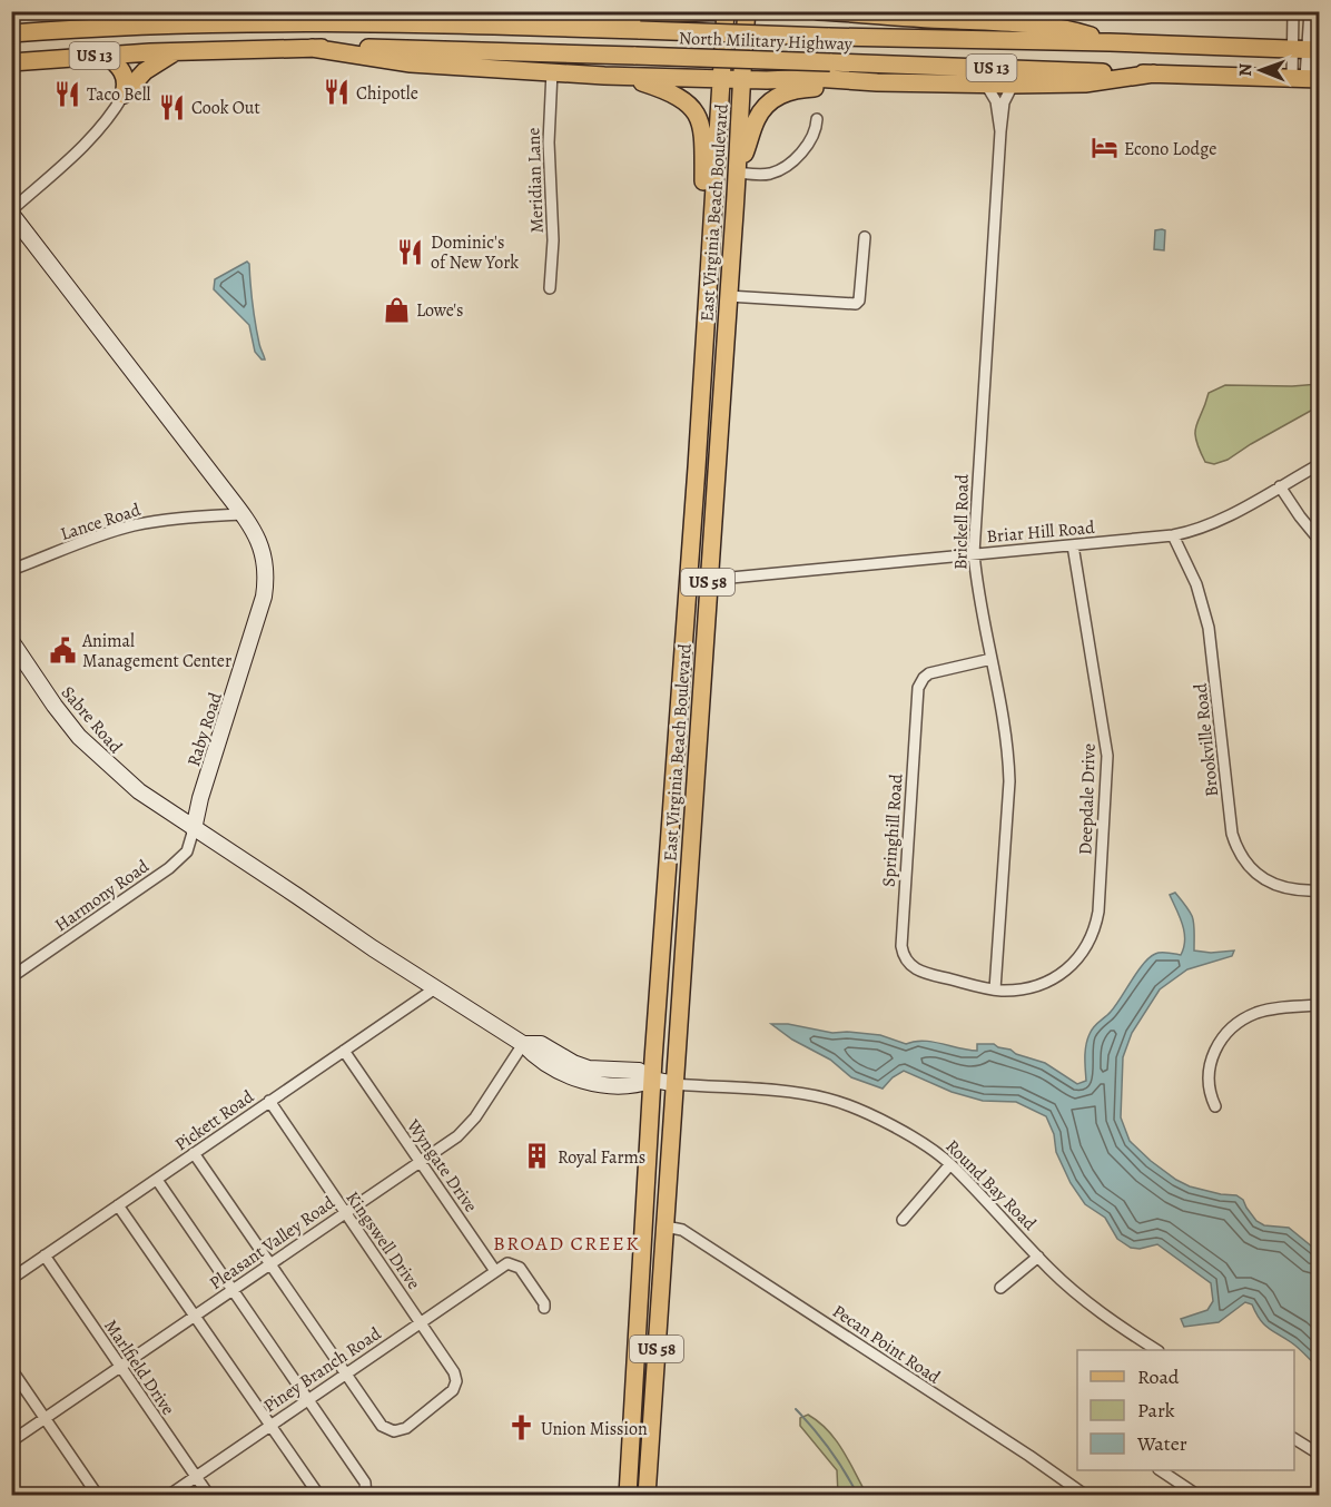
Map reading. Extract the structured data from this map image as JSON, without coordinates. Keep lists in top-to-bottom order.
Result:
{
  "streets": {
    "main road": [
      "North Military Highway",
      "US 13",
      "East Virginia Beach Boulevard",
      "US 58"
    ],
    "street": [
      "Meridian Lane",
      "Lance Road",
      "Brickell Road",
      "Briar Hill Road",
      "Sabre Road",
      "Raby Road",
      "Brookville Road",
      "Deepdale Drive",
      "Springhill Road",
      "Harmony Road",
      "Pickett Road",
      "Wyngate Drive",
      "Round Bay Road",
      "Kingswell Drive",
      "Pleasant Valley Road",
      "Pecan Point Road",
      "Marlfield Drive",
      "Piney Branch Road"
    ]
  },
  "crossings": [
    ["East Virginia Beach Boulevard", "Briar Hill Road"],
    ["East Virginia Beach Boulevard", "Round Bay Road"],
    ["East Virginia Beach Boulevard", "Pecan Point Road"],
    ["Lance Road", "Raby Road"],
    ["Brickell Road", "Briar Hill Road"],
    ["Brickell Road", "Deepdale Drive"],
    ["Brickell Road", "Springhill Road"],
    ["Briar Hill Road", "Brookville Road"],
    ["Briar Hill Road", "Deepdale Drive"],
    ["Sabre Road", "Raby Road"],
    ["Sabre Road", "Harmony Road"],
    ["Raby Road", "Harmony Road"],
    ["Deepdale Drive", "Springhill Road"],
    ["Pickett Road", "Wyngate Drive"],
    ["Pickett Road", "Kingswell Drive"],
    ["Pickett Road", "Marlfield Drive"],
    ["Wyngate Drive", "Pleasant Valley Road"],
    ["Wyngate Drive", "Piney Branch Road"],
    ["Kingswell Drive", "Pleasant Valley Road"],
    ["Kingswell Drive", "Piney Branch Road"],
    ["Pleasant Valley Road", "Marlfield Drive"],
    ["Marlfield Drive", "Piney Branch Road"]
  ],
  "districts": ["BROAD CREEK"],
  "places": {
    "restaurant": [
      "Chipotle",
      "Taco Bell",
      "Cook Out",
      "Dominic's of New York"
    ],
    "hotel": ["Econo Lodge"],
    "shop": ["Lowe's"],
    "public building": ["Animal Management Center"],
    "building": ["Royal Farms"],
    "church": ["Union Mission"]
  },
  "legend": ["Road", "Park", "Water"],
  "north": "left"
}
